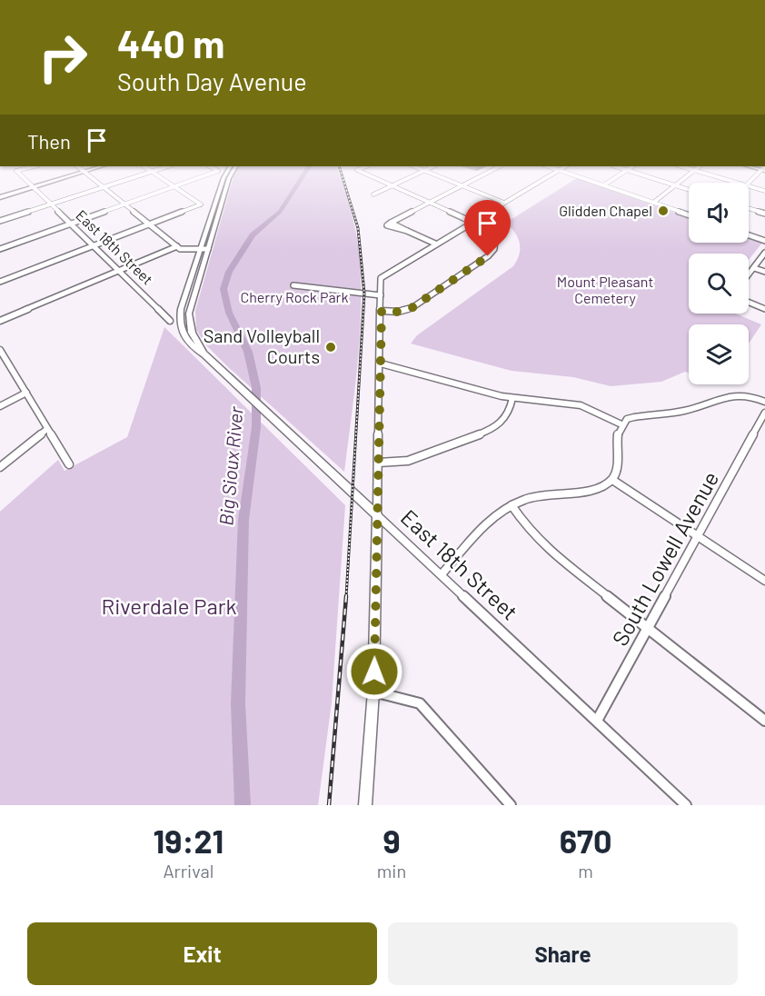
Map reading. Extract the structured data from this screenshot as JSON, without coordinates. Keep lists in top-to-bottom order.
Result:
{
  "streets": {
    "main road": ["East 18th Street"],
    "street": ["South Lowell Avenue"]
  },
  "crossings": [
    ["East 18th Street", "South Lowell Avenue"]
  ],
  "water": ["Big Sioux River"],
  "parks": ["Mount Pleasant Cemetery", "Cherry Rock Park", "Riverdale Park"],
  "places": ["Glidden Chapel", "Sand Volleyball Courts"],
  "page": {
    "turn": ["440 m", "South Day Avenue"],
    "then": "Then",
    "eta": [
      "19:21",
      "Arrival",
      "9",
      "min",
      "670",
      "m"
    ],
    "buttons": ["Exit", "Share"]
  }
}
